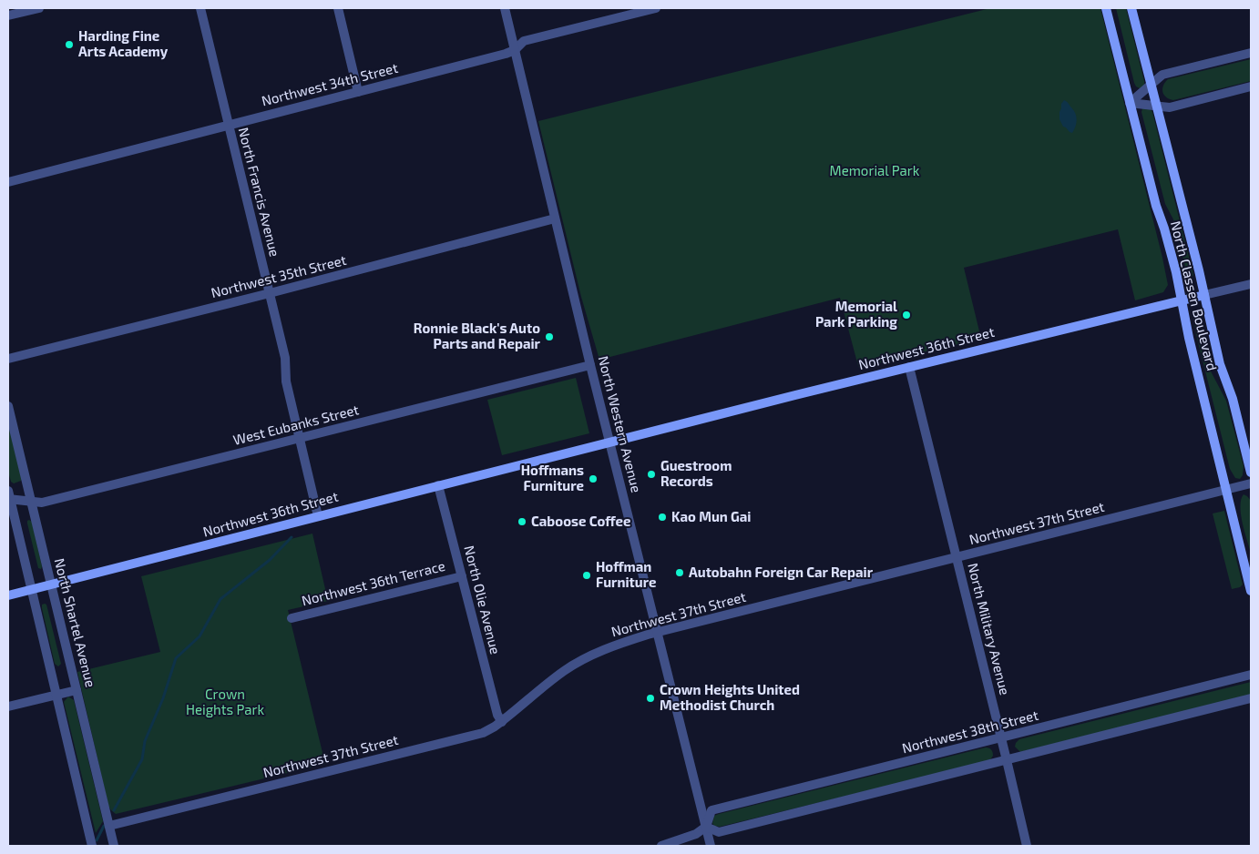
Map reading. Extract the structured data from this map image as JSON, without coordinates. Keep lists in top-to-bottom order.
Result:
{
  "streets": {
    "main road": ["North Classen Boulevard", "Northwest 36th Street"],
    "street": [
      "Northwest 34th Street",
      "North Francis Avenue",
      "Northwest 35th Street",
      "North Western Avenue",
      "West Eubanks Street",
      "Northwest 37th Street",
      "Northwest 36th Terrace",
      "North Olie Avenue",
      "North Shartel Avenue",
      "North Military Avenue",
      "Northwest 38th Street"
    ]
  },
  "crossings": [
    ["Northwest 34th Street", "North Francis Avenue"],
    ["Northwest 34th Street", "North Western Avenue"],
    ["North Francis Avenue", "Northwest 35th Street"],
    ["North Francis Avenue", "Northwest 36th Street"],
    ["North Francis Avenue", "West Eubanks Street"],
    ["Northwest 35th Street", "North Western Avenue"],
    ["North Classen Boulevard", "Northwest 36th Street"],
    ["North Classen Boulevard", "Northwest 37th Street"],
    ["Northwest 36th Street", "North Western Avenue"],
    ["Northwest 36th Street", "North Olie Avenue"],
    ["Northwest 36th Street", "North Shartel Avenue"],
    ["Northwest 36th Street", "North Military Avenue"],
    ["North Western Avenue", "West Eubanks Street"],
    ["North Western Avenue", "Northwest 37th Street"],
    ["North Western Avenue", "Northwest 38th Street"],
    ["West Eubanks Street", "North Shartel Avenue"],
    ["Northwest 37th Street", "North Olie Avenue"],
    ["Northwest 37th Street", "North Shartel Avenue"],
    ["Northwest 37th Street", "North Military Avenue"],
    ["Northwest 36th Terrace", "North Olie Avenue"],
    ["North Military Avenue", "Northwest 38th Street"]
  ],
  "parks": ["Memorial Park", "Crown Heights Park"],
  "places": [
    "Harding Fine Arts Academy",
    "Memorial Park Parking",
    "Ronnie Black's Auto Parts and Repair",
    "Guestroom Records",
    "Hoffmans Furniture",
    "Kao Mun Gai",
    "Caboose Coffee",
    "Autobahn Foreign Car Repair",
    "Hoffman Furniture",
    "Crown Heights United Methodist Church"
  ]
}
